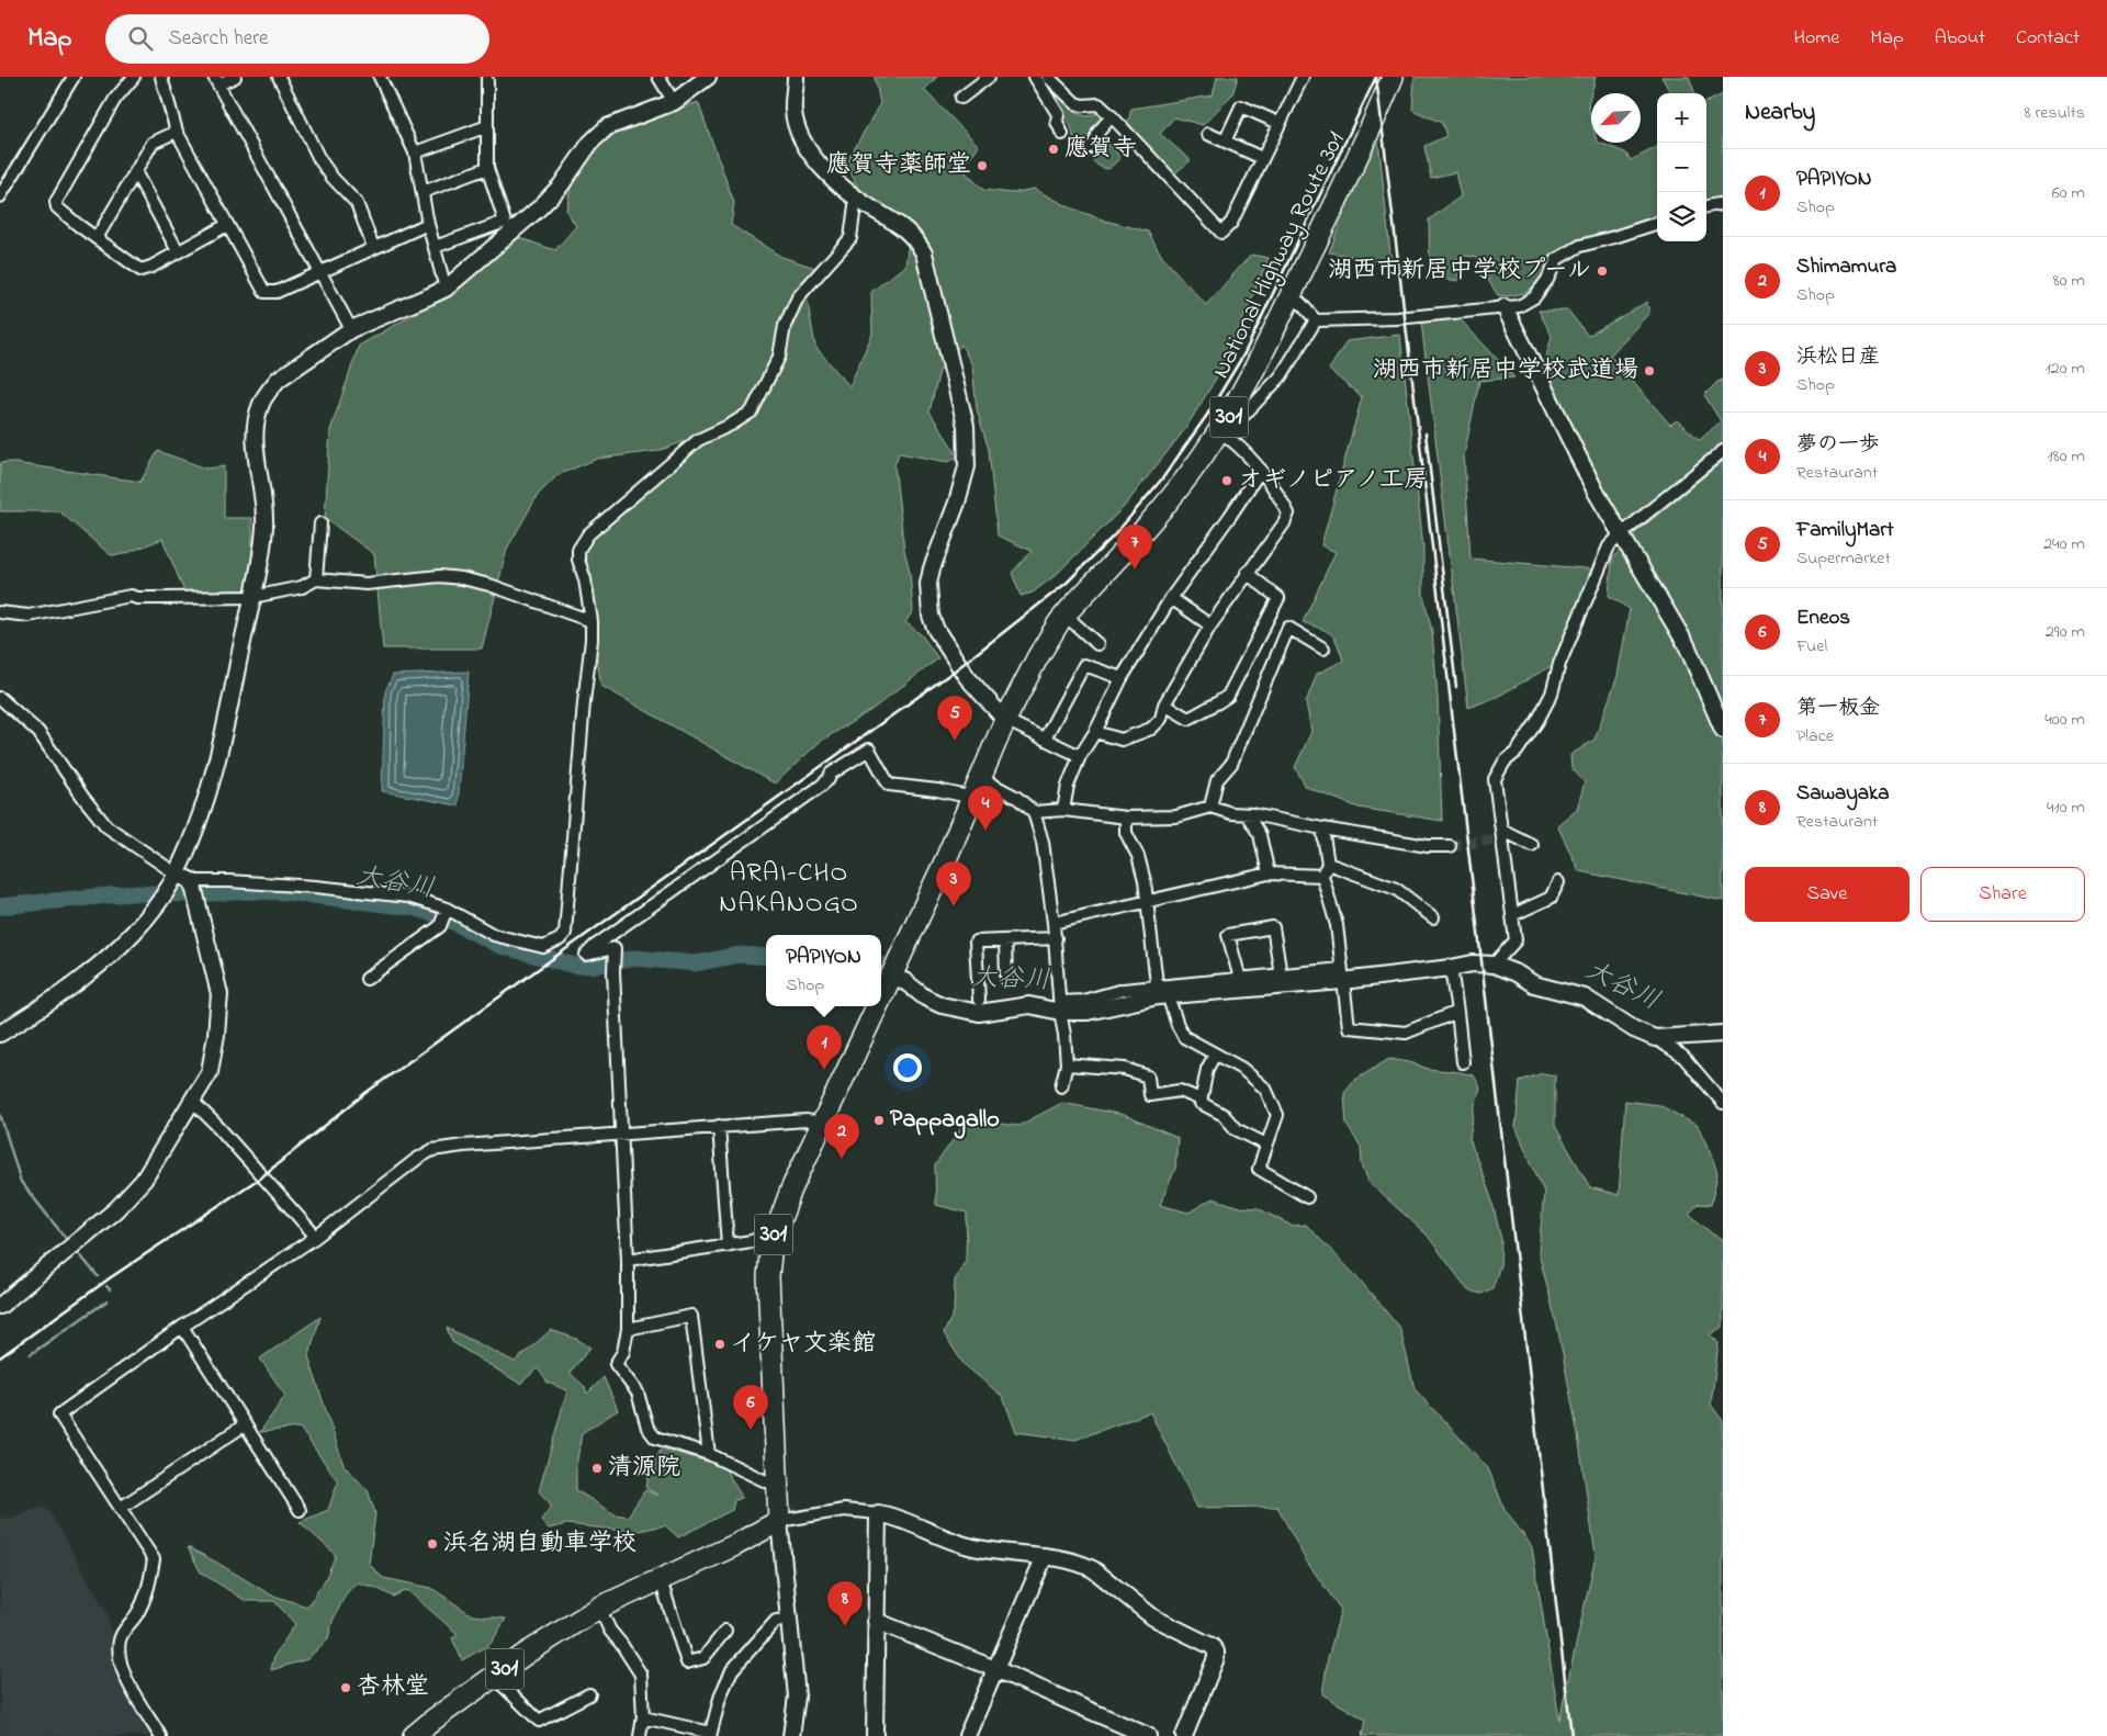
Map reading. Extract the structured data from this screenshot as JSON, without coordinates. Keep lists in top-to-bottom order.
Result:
{
  "streets": {
    "highway": ["National Highway Route 301", "301"]
  },
  "crossings": [
    ["National Highway Route 301", "301"]
  ],
  "districts": ["ARAI-CHO NAKANOGO"],
  "water": ["大谷川"],
  "places": [
    "應賀寺",
    "應賀寺薬師堂",
    "湖西市新居中学校プール",
    "湖西市新居中学校武道場",
    "オギノピアノ工房",
    "Pappagallo",
    "イケヤ文楽館",
    "清源院",
    "浜名湖自動車学校",
    "杏林堂"
  ],
  "north": "bottom left",
  "page": {
    "header": "Map",
    "search": "Search here",
    "nav": [
      "Home",
      "Map",
      "About",
      "Contact"
    ],
    "heading": ["Nearby", "8 results"],
    "map_buttons": ["+", "−"],
    "list": [
      {
        "mark": "1",
        "name": "PAPIYON",
        "note": "Shop",
        "value": "60 m"
      },
      {
        "mark": "2",
        "name": "Shimamura",
        "note": "Shop",
        "value": "80 m"
      },
      {
        "mark": "3",
        "name": "浜松日産",
        "note": "Shop",
        "value": "120 m"
      },
      {
        "mark": "4",
        "name": "夢の一歩",
        "note": "Restaurant",
        "value": "180 m"
      },
      {
        "mark": "5",
        "name": "FamilyMart",
        "note": "Supermarket",
        "value": "240 m"
      },
      {
        "mark": "6",
        "name": "Eneos",
        "note": "Fuel",
        "value": "290 m"
      },
      {
        "mark": "7",
        "name": "第一板金",
        "note": "Place",
        "value": "400 m"
      },
      {
        "mark": "8",
        "name": "Sawayaka",
        "note": "Restaurant",
        "value": "410 m"
      }
    ],
    "pins": [
      "7",
      "5",
      "4",
      "3",
      "1",
      "2",
      "6",
      "8"
    ],
    "buttons": ["Save", "Share"],
    "popup": ["PAPIYON", "Shop"]
  }
}
